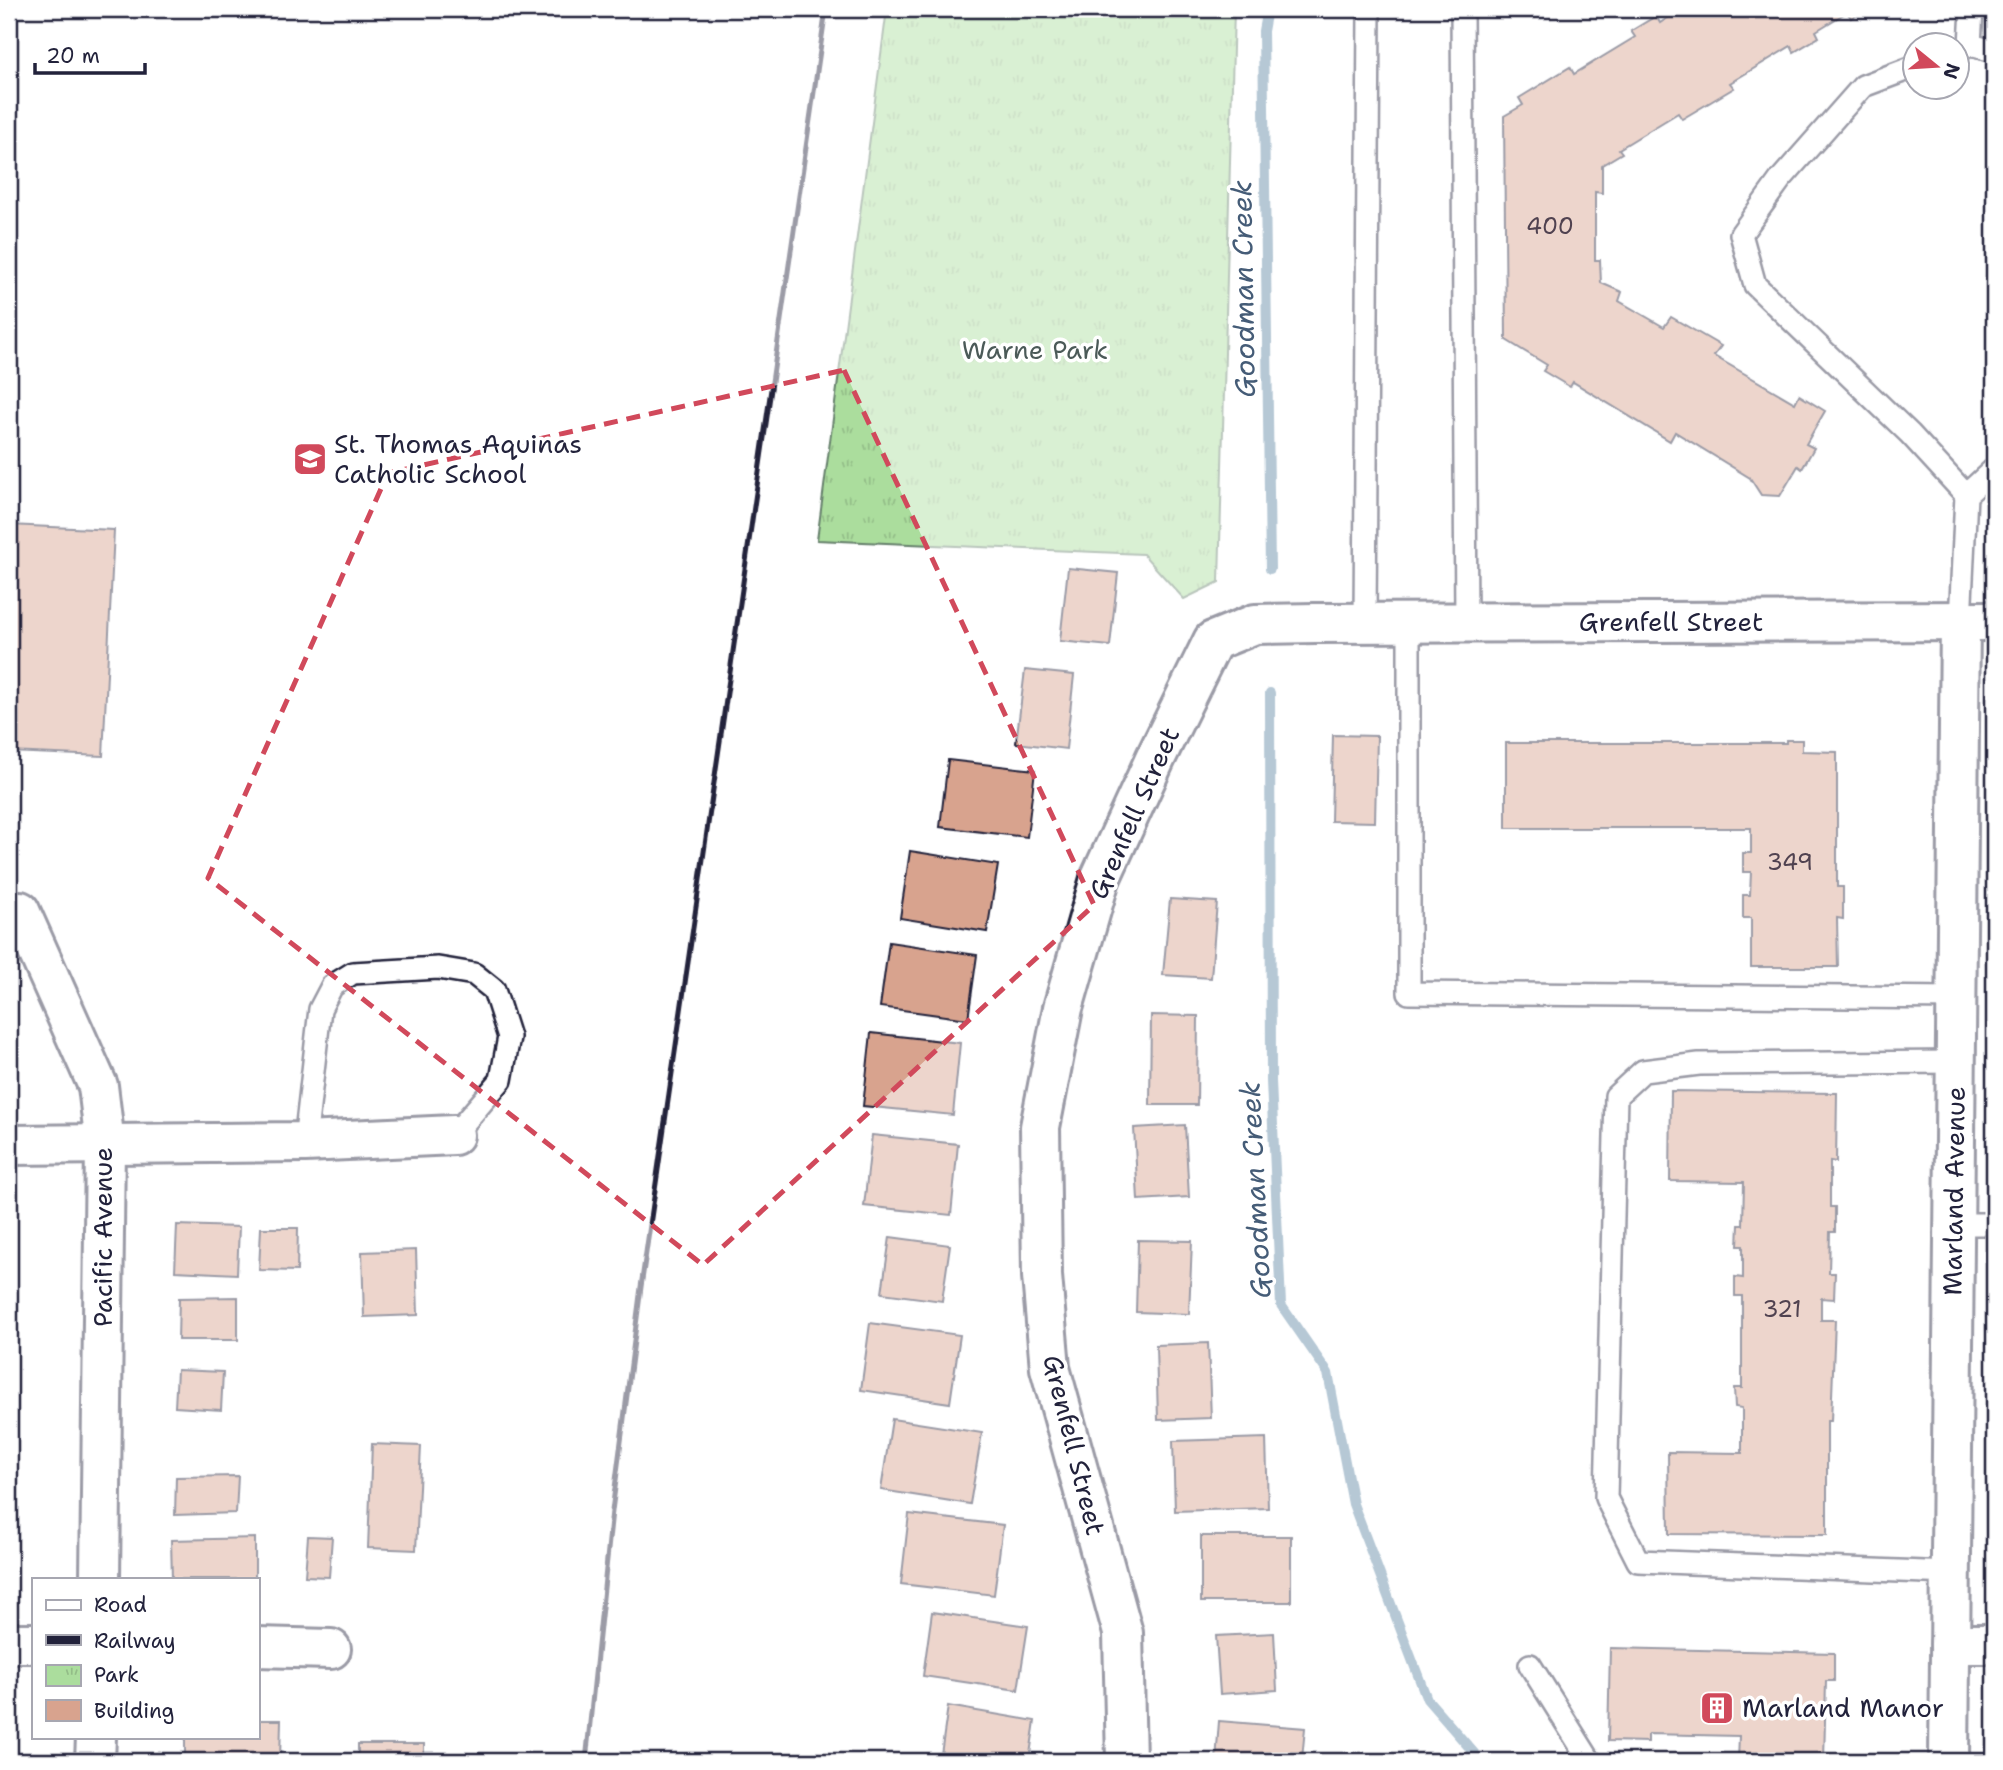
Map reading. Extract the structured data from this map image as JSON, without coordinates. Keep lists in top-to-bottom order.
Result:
{
  "streets": {
    "street": ["Grenfell Street", "Marland Avenue", "Pacific Avenue"]
  },
  "crossings": [
    ["Grenfell Street", "Marland Avenue"]
  ],
  "water": ["Goodman Creek"],
  "parks": ["Warne Park"],
  "places": {
    "school or university": ["St. Thomas Aquinas Catholic School"],
    "building": ["Marland Manor"]
  },
  "house_numbers": ["400", "349", "321"],
  "legend": [
    "Road",
    "Railway",
    "Park",
    "Building"
  ],
  "scale_bar": "20 m",
  "north": "right"
}
